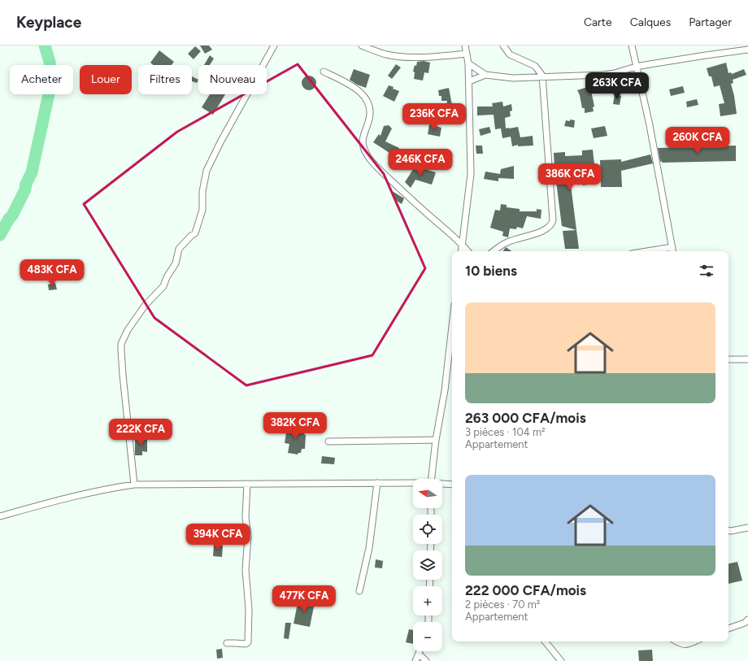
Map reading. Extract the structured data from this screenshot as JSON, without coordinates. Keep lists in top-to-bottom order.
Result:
{
  "north": "left",
  "page": {
    "header": "Keyplace",
    "nav": ["Carte", "Calques", "Partager"],
    "chip": [
      "Acheter",
      "Louer",
      "Filtres",
      "Nouveau"
    ],
    "price": [
      "263K CFA",
      "236K CFA",
      "260K CFA",
      "246K CFA",
      "386K CFA",
      "483K CFA",
      "382K CFA",
      "222K CFA",
      "394K CFA",
      "477K CFA"
    ],
    "heading": "10 biens",
    "list": [
      {
        "name": "263 000 CFA/mois",
        "note": "3 pièces · 104 m² · Appartement"
      },
      {
        "name": "222 000 CFA/mois",
        "note": "2 pièces · 70 m² · Appartement"
      }
    ],
    "map_buttons": ["+", "−"]
  }
}
